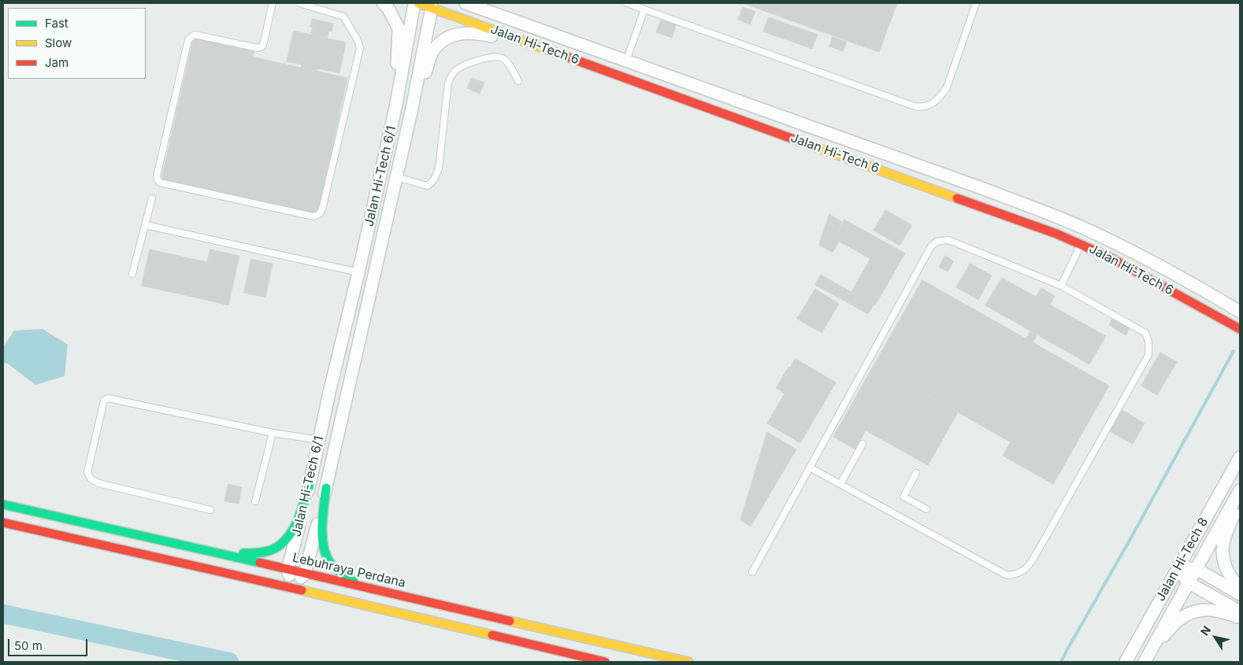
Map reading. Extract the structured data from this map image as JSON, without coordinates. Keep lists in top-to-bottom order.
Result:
{
  "streets": {
    "main road": ["Jalan Hi-Tech 6", "Lebuhraya Perdana"],
    "street": ["Jalan Hi-Tech 6/1", "Jalan Hi-Tech 8"]
  },
  "crossings": [
    ["Jalan Hi-Tech 6", "Jalan Hi-Tech 6/1"],
    ["Jalan Hi-Tech 6/1", "Lebuhraya Perdana"]
  ],
  "legend": ["Fast", "Slow", "Jam"],
  "scale_bar": "50 m",
  "north": "top left"
}
